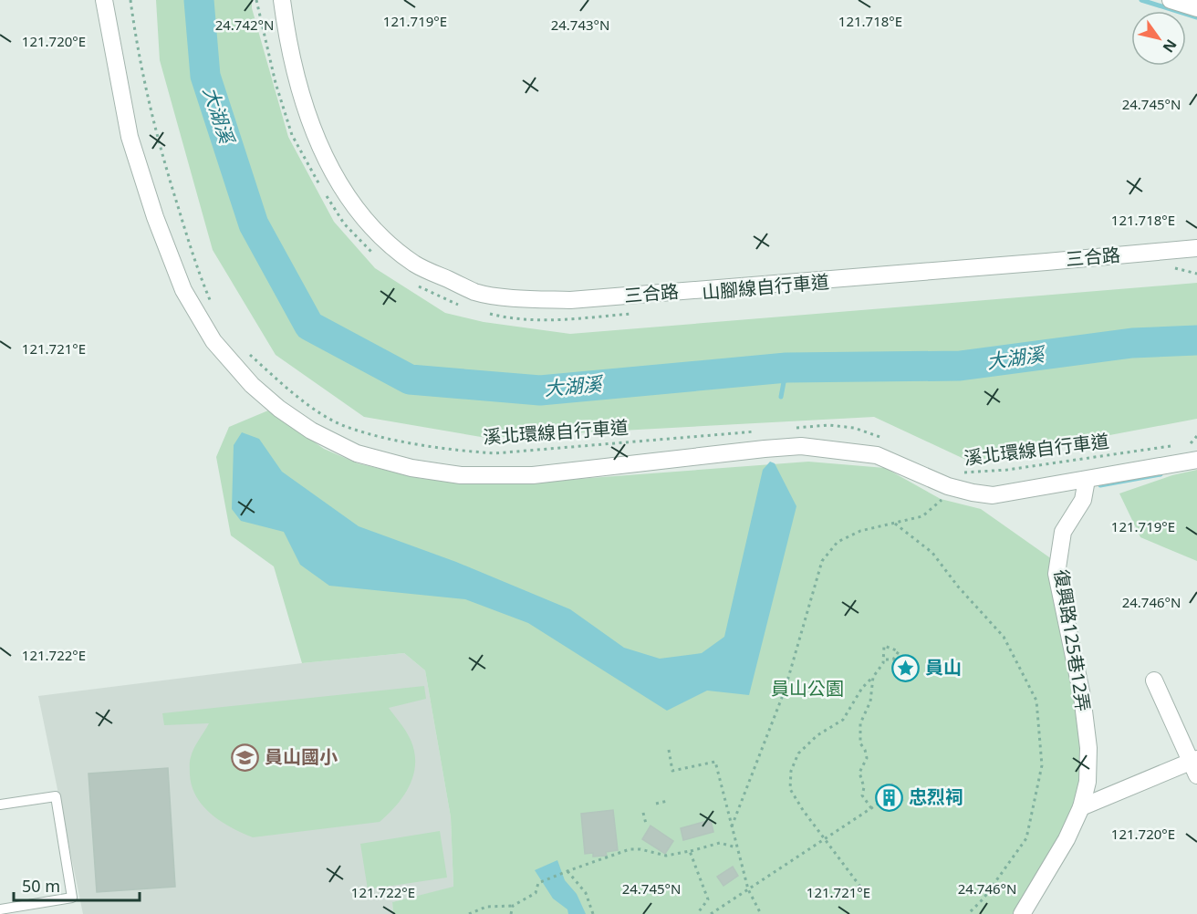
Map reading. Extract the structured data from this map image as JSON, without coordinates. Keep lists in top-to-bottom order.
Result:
{
  "streets": {
    "street": ["三合路", "復興路125巷12弄"],
    "path": ["溪北環線自行車道"]
  },
  "water": ["大湖溪"],
  "parks": ["員山公園"],
  "places": {
    "place": ["員山"],
    "school or university": ["員山國小"],
    "building": ["忠烈祠"]
  },
  "scale_bar": "50 m",
  "north": "bottom right",
  "coordinates": [
    "121.719°E",
    "121.718°E",
    "24.742°N",
    "24.743°N",
    "121.720°E",
    "24.745°N",
    "121.721°E",
    "24.746°N",
    "121.722°E"
  ]
}
